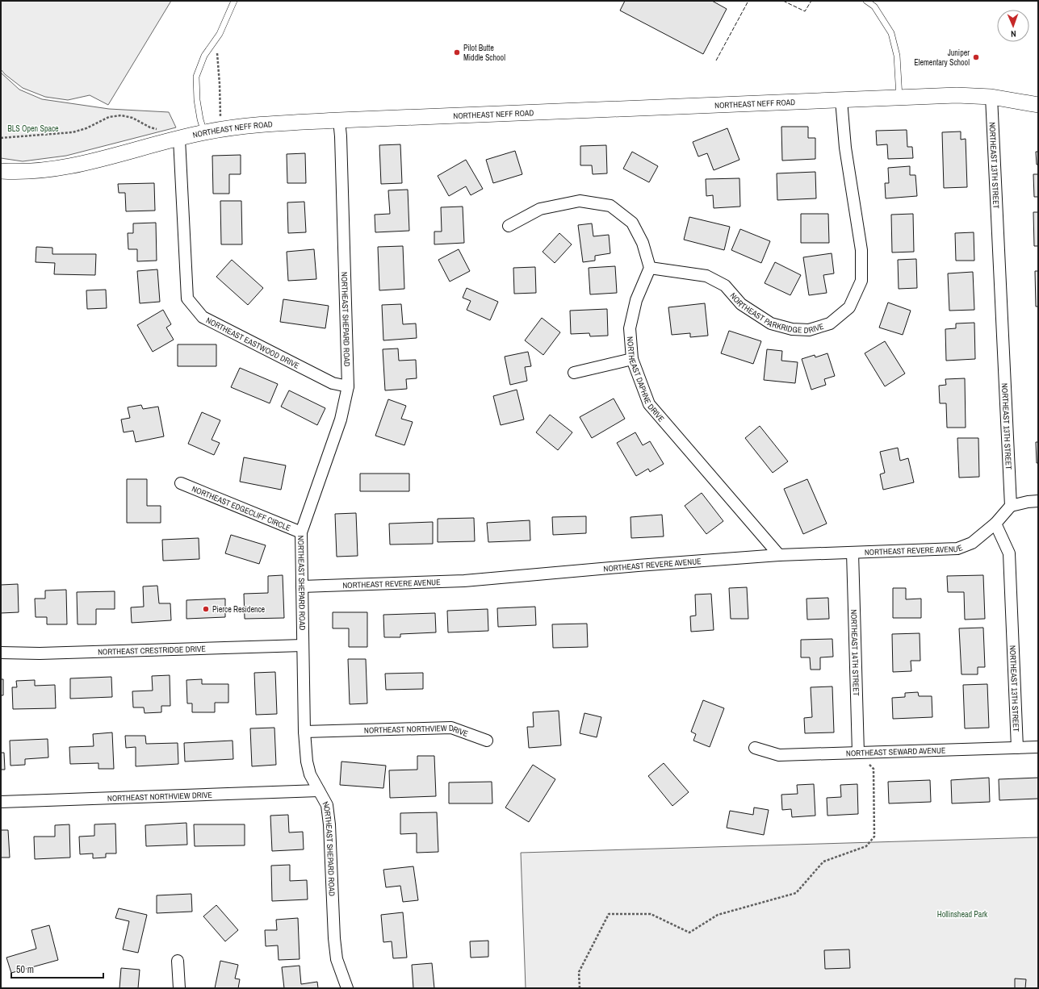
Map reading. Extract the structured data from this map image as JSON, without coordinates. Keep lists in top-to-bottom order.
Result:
{
  "streets": {
    "main road": ["NORTHEAST NEFF ROAD"],
    "street": [
      "NORTHEAST 13TH STREET",
      "NORTHEAST PARKRIDGE DRIVE",
      "NORTHEAST SHEPARD ROAD",
      "NORTHEAST EASTWOOD DRIVE",
      "NORTHEAST DAPHNE DRIVE",
      "NORTHEAST EDGECLIFF CIRCLE",
      "NORTHEAST REVERE AVENUE",
      "NORTHEAST CRESTRIDGE DRIVE",
      "NORTHEAST 14TH STREET",
      "NORTHEAST NORTHVIEW DRIVE",
      "NORTHEAST SEWARD AVENUE"
    ]
  },
  "crossings": [
    ["NORTHEAST NEFF ROAD", "NORTHEAST 13TH STREET"],
    ["NORTHEAST NEFF ROAD", "NORTHEAST PARKRIDGE DRIVE"],
    ["NORTHEAST NEFF ROAD", "NORTHEAST SHEPARD ROAD"],
    ["NORTHEAST NEFF ROAD", "NORTHEAST EASTWOOD DRIVE"],
    ["NORTHEAST 13TH STREET", "NORTHEAST REVERE AVENUE"],
    ["NORTHEAST 13TH STREET", "NORTHEAST SEWARD AVENUE"],
    ["NORTHEAST PARKRIDGE DRIVE", "NORTHEAST DAPHNE DRIVE"],
    ["NORTHEAST SHEPARD ROAD", "NORTHEAST EASTWOOD DRIVE"],
    ["NORTHEAST SHEPARD ROAD", "NORTHEAST EDGECLIFF CIRCLE"],
    ["NORTHEAST SHEPARD ROAD", "NORTHEAST REVERE AVENUE"],
    ["NORTHEAST SHEPARD ROAD", "NORTHEAST CRESTRIDGE DRIVE"],
    ["NORTHEAST SHEPARD ROAD", "NORTHEAST NORTHVIEW DRIVE"],
    ["NORTHEAST DAPHNE DRIVE", "NORTHEAST REVERE AVENUE"],
    ["NORTHEAST REVERE AVENUE", "NORTHEAST 14TH STREET"],
    ["NORTHEAST 14TH STREET", "NORTHEAST SEWARD AVENUE"]
  ],
  "parks": ["BLS Open Space", "Hollinshead Park"],
  "places": ["Pilot Butte Middle School", "Juniper Elementary School", "Pierce Residence"],
  "scale_bar": "50 m",
  "north": "bottom"
}
